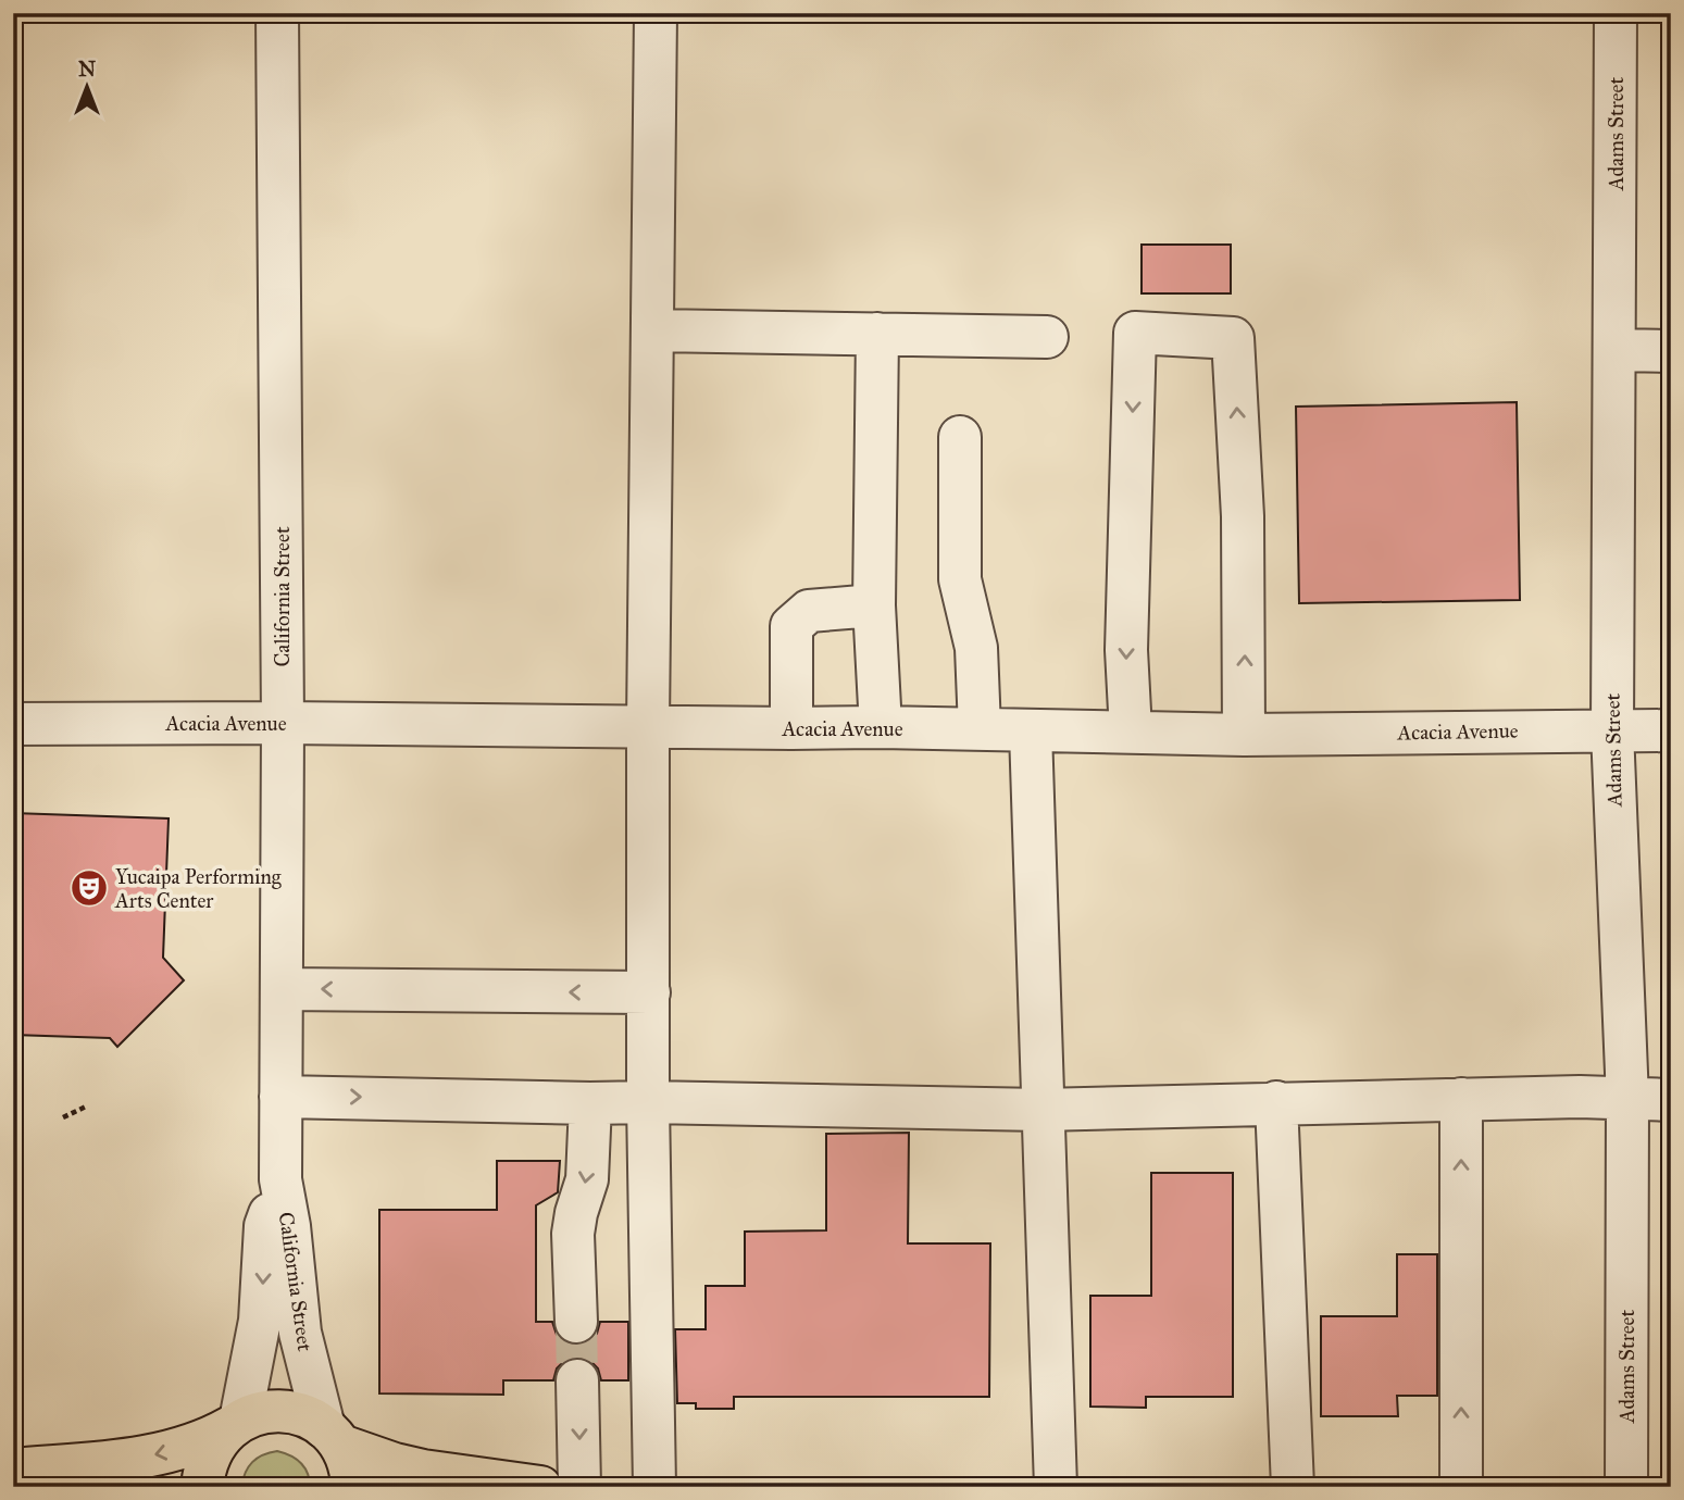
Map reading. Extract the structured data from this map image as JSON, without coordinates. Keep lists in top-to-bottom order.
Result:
{
  "streets": {
    "street": ["Adams Street", "California Street", "Acacia Avenue"]
  },
  "crossings": [
    ["Adams Street", "Acacia Avenue"],
    ["California Street", "Acacia Avenue"]
  ],
  "places": {
    "theatre": ["Yucaipa Performing Arts Center"]
  },
  "north": "top"
}
